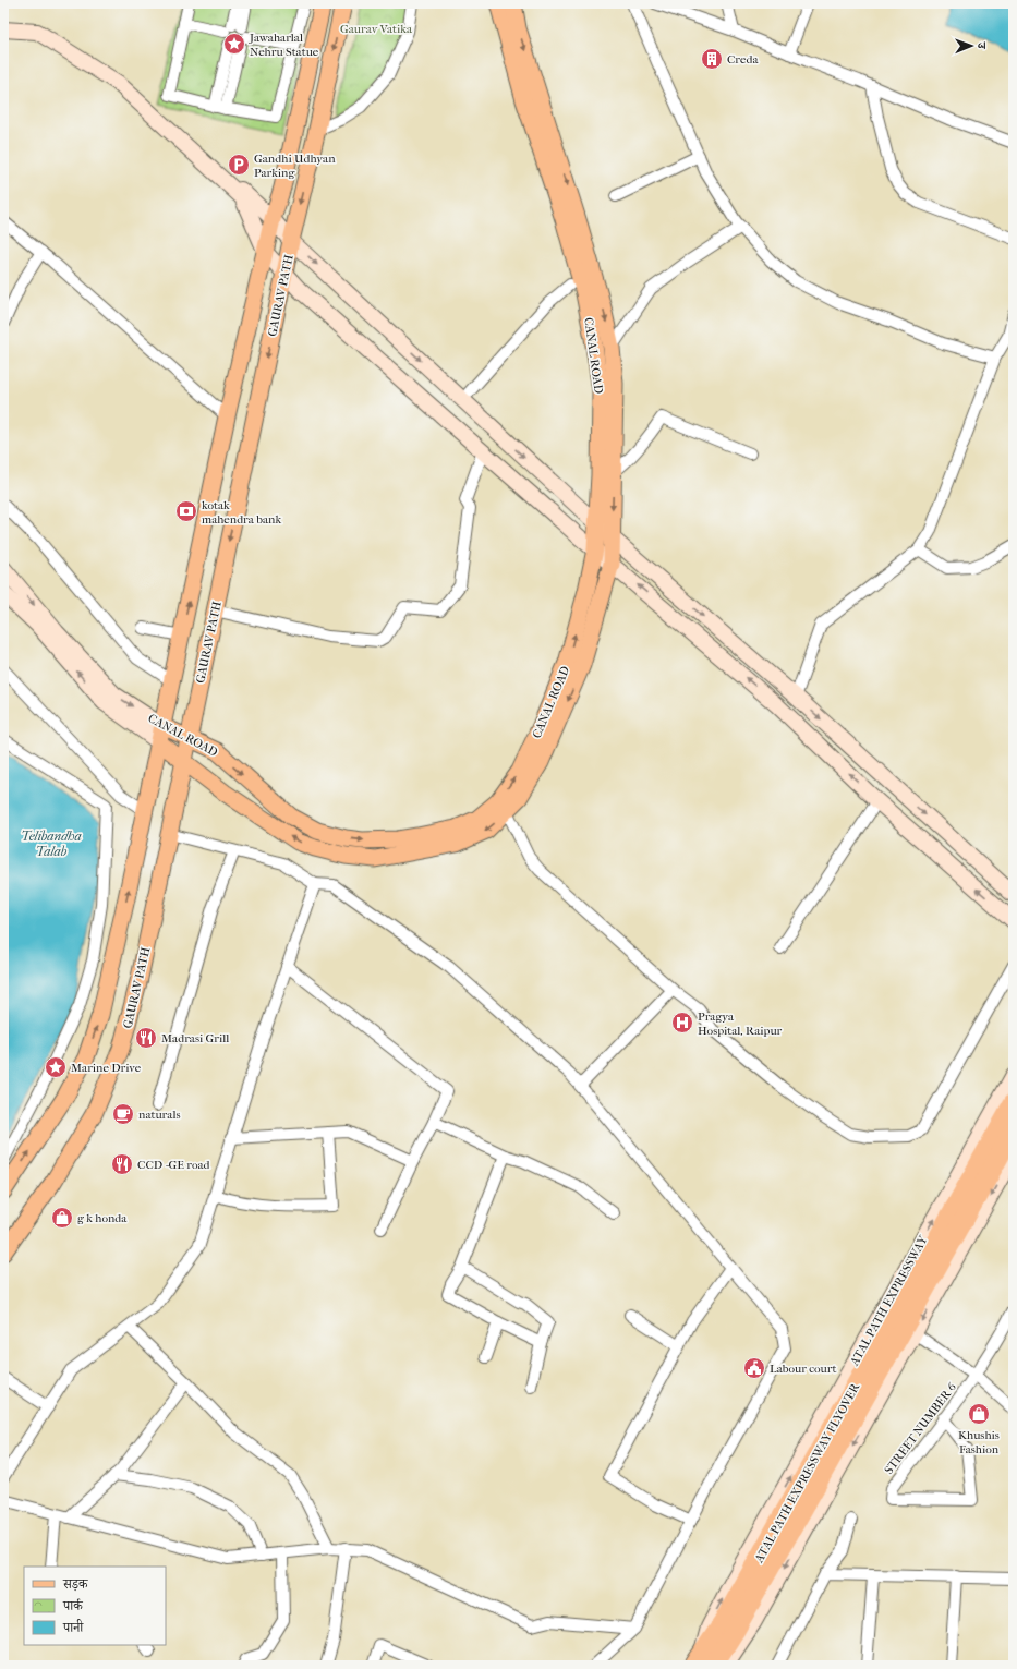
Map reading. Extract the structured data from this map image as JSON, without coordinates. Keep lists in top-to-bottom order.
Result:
{
  "streets": {
    "highway": ["ATAL PATH EXPRESSWAY FLYOVER"],
    "main road": ["GAURAV PATH", "CANAL ROAD", "ATAL PATH EXPRESSWAY"],
    "street": ["STREET NUMBER 6"]
  },
  "crossings": [
    ["GAURAV PATH", "CANAL ROAD"],
    ["ATAL PATH EXPRESSWAY", "ATAL PATH EXPRESSWAY FLYOVER"]
  ],
  "water": ["Telibandha Talab"],
  "parks": ["Gaurav Vatika"],
  "places": {
    "place": ["Jawaharlal Nehru Statue", "Marine Drive"],
    "building": ["Creda"],
    "parking": ["Gandhi Udhyan Parking"],
    "bank": ["kotak mahendra bank"],
    "hospital": ["Pragya Hospital, Raipur"],
    "restaurant": ["Madrasi Grill", "CCD -GE road"],
    "cafe": ["naturals"],
    "shop": ["g k honda", "Khushis Fashion"],
    "public building": ["Labour court"]
  },
  "legend": ["सड़क", "पार्क", "पानी"],
  "north": "right"
}
